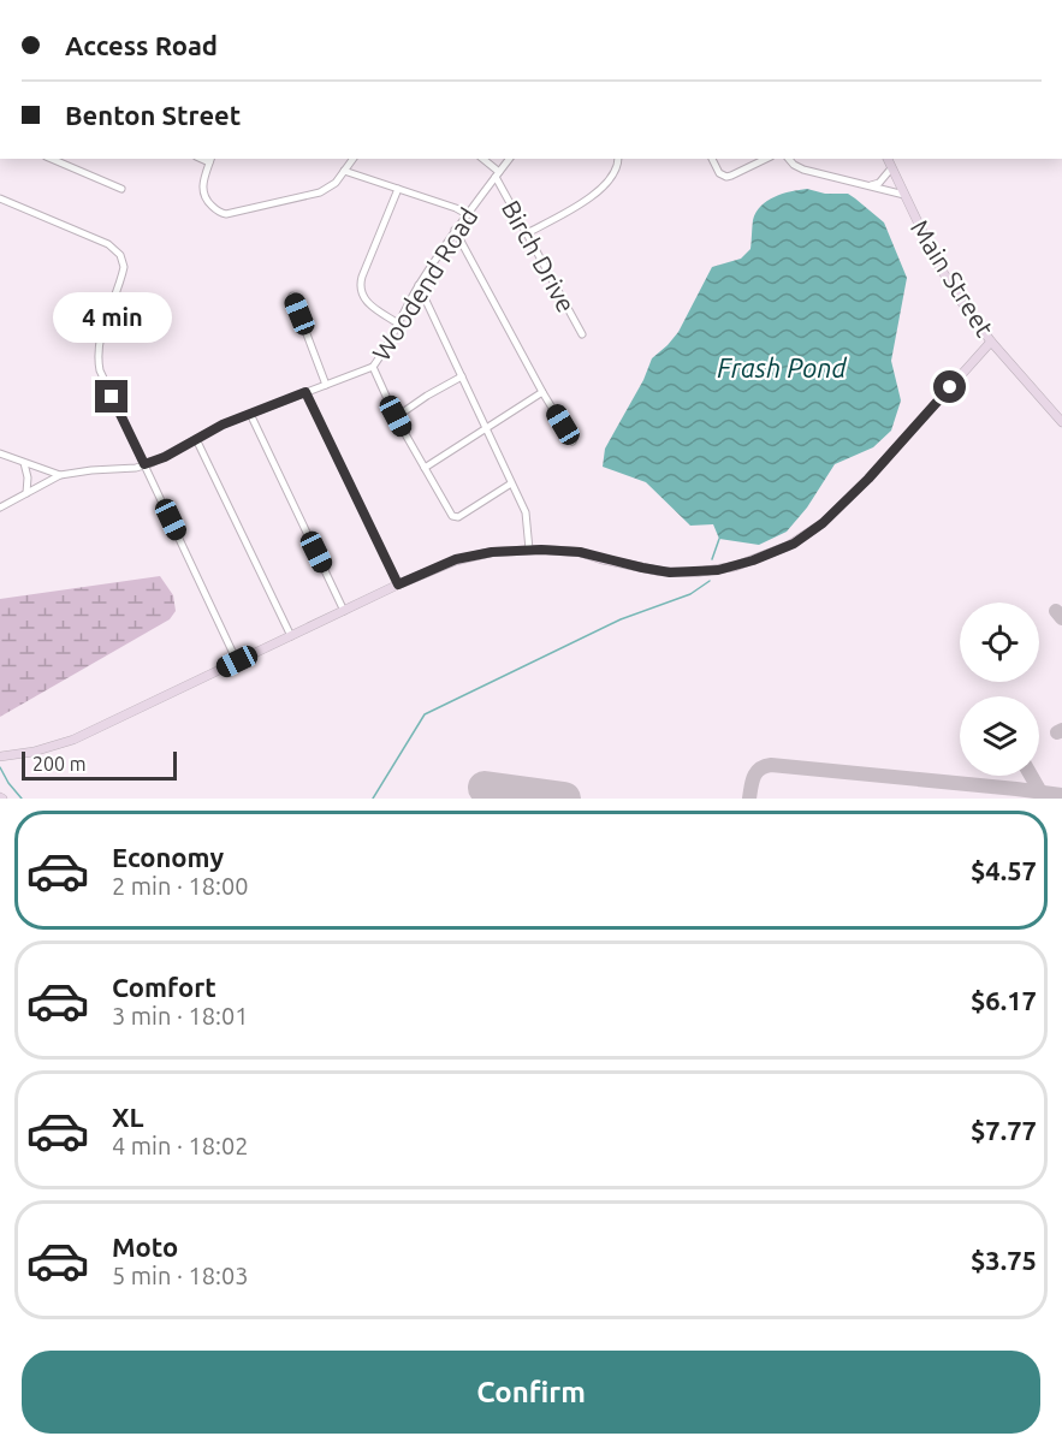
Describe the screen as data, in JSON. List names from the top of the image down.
{
  "streets": {
    "main road": ["Main Street"],
    "street": ["Birch Drive", "Woodend Road"]
  },
  "crossings": [
    ["Birch Drive", "Woodend Road"]
  ],
  "water": ["Frash Pond"],
  "scale_bar": "200 m",
  "page": {
    "banner": ["Access Road", "Benton Street"],
    "bubble": "4 min",
    "scale": "200 m",
    "list": [
      {
        "name": "Economy",
        "note": "2 min · 18:00",
        "value": "$4.57"
      },
      {
        "name": "Comfort",
        "note": "3 min · 18:01",
        "value": "$6.17"
      },
      {
        "name": "XL",
        "note": "4 min · 18:02",
        "value": "$7.77"
      },
      {
        "name": "Moto",
        "note": "5 min · 18:03",
        "value": "$3.75"
      }
    ],
    "buttons": "Confirm"
  }
}
